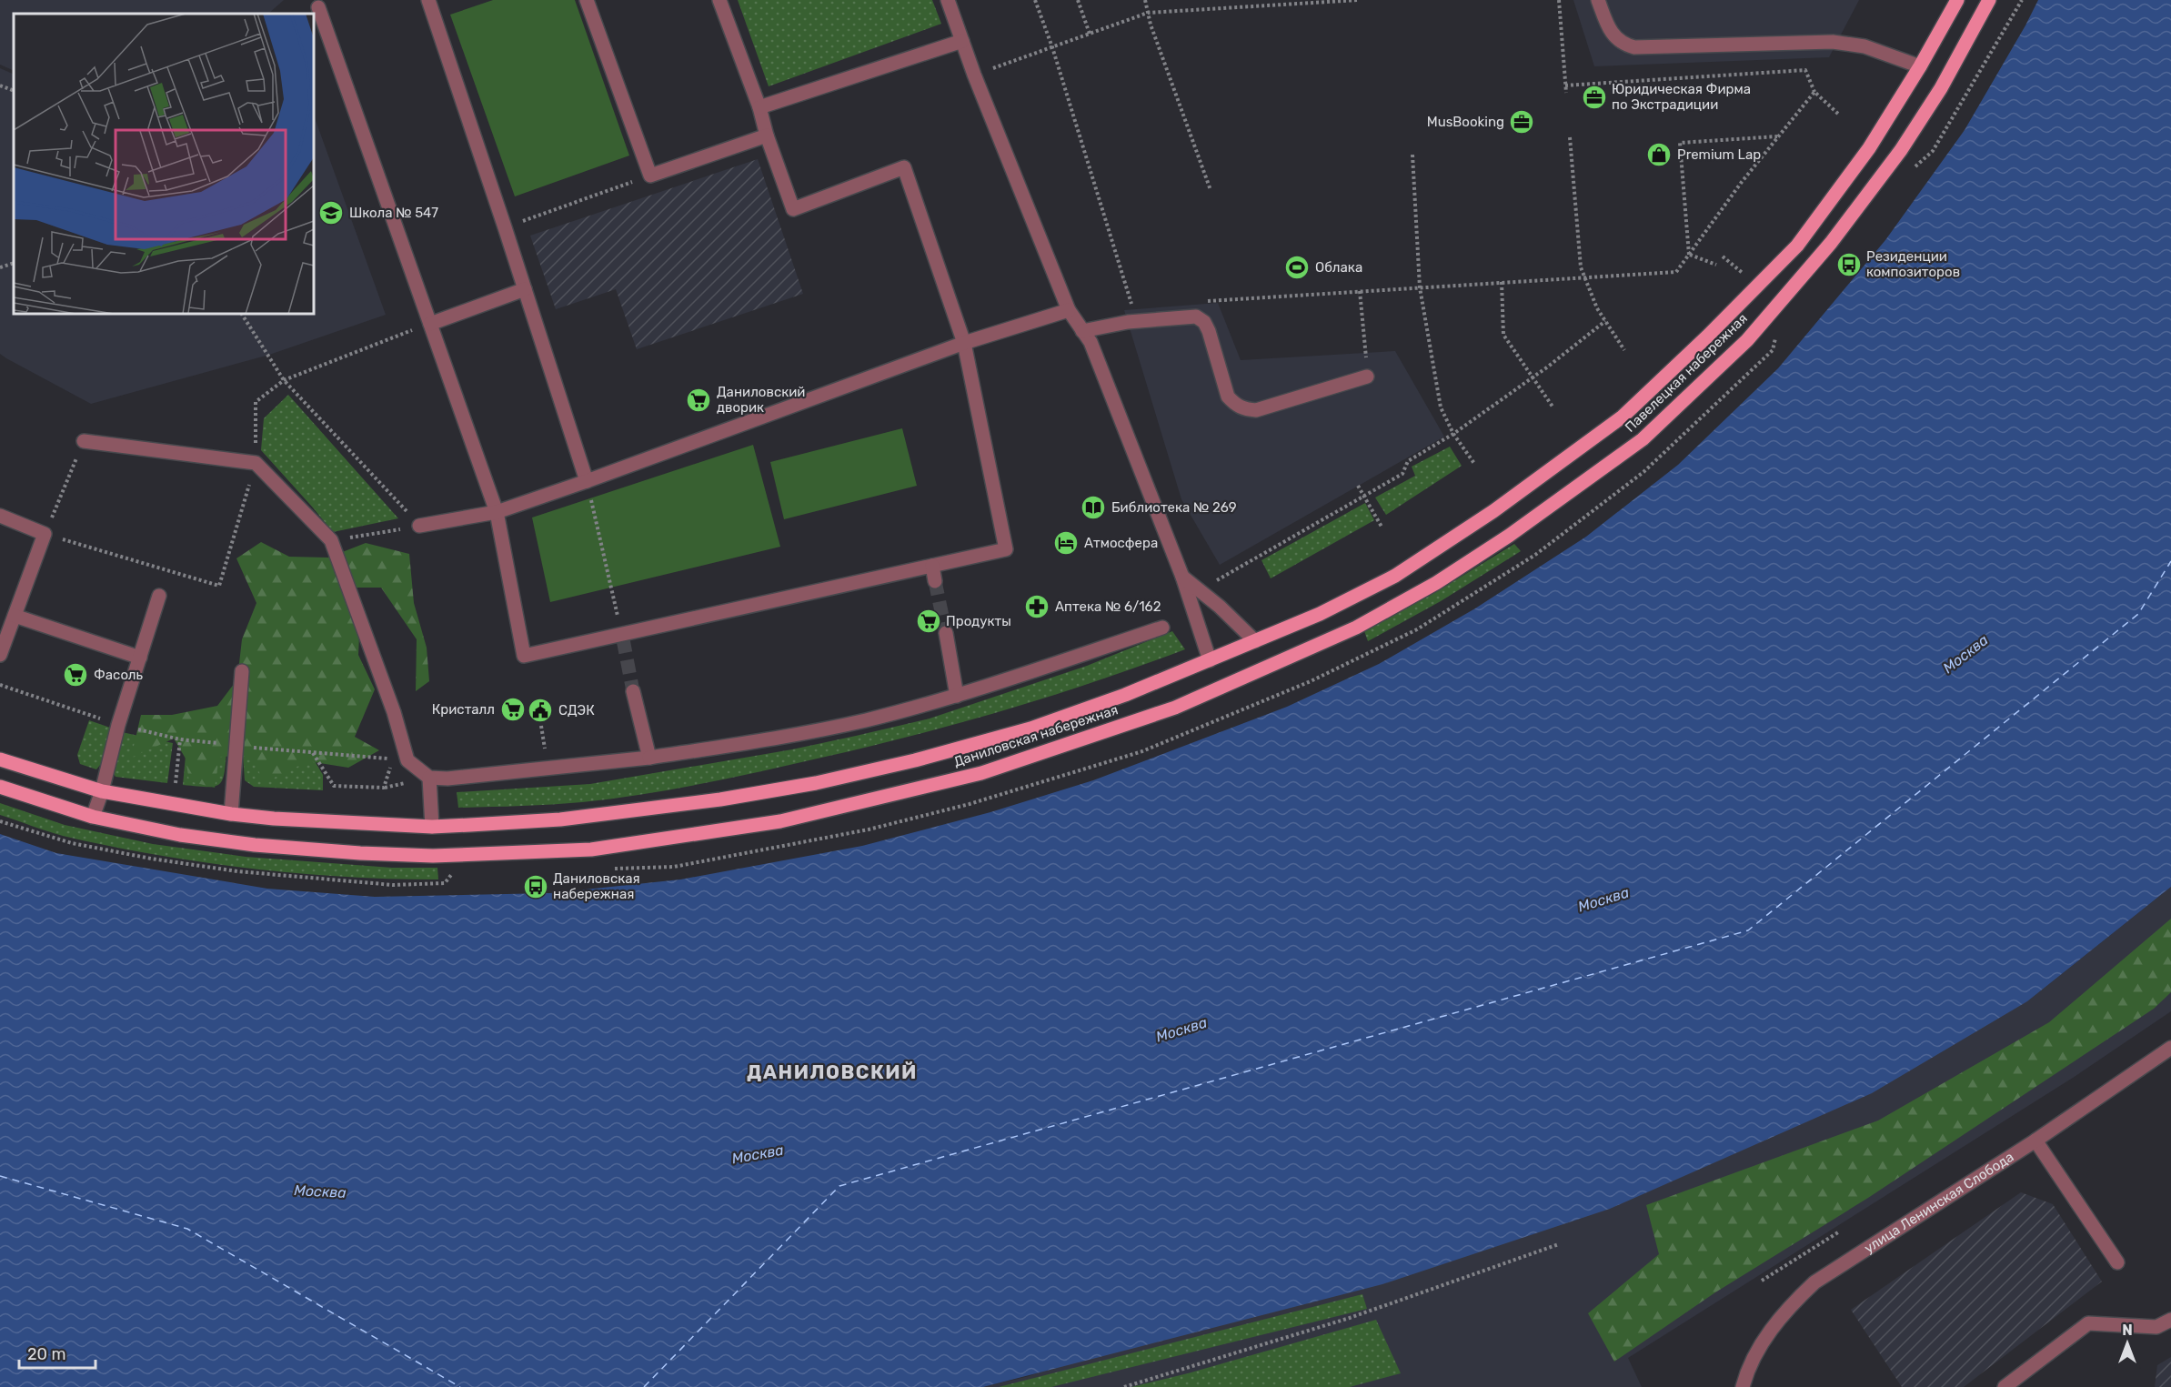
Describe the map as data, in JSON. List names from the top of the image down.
{
  "streets": {
    "main road": ["Павелецкая набережная", "Даниловская набережная"],
    "street": ["улица Ленинская Слобода"]
  },
  "crossings": [
    ["Павелецкая набережная", "Даниловская набережная"]
  ],
  "districts": ["ДАНИЛОВСКИЙ"],
  "water": ["Москва"],
  "places": {
    "office": ["Юридическая Фирма по Экстрадиции", "MusBooking"],
    "shop": ["Premium Lap"],
    "school or university": ["Школа № 547"],
    "bus stop": ["Резиденции композиторов", "Даниловская набережная"],
    "sports": ["Облака"],
    "supermarket": [
      "Даниловский дворик",
      "Продукты",
      "Фасоль",
      "Кристалл"
    ],
    "library": ["Библиотека № 269"],
    "hotel": ["Атмосфера"],
    "pharmacy": ["Аптека № 6/162"],
    "public building": ["СДЭК"]
  },
  "scale_bar": "20 m",
  "north": "top"
}
